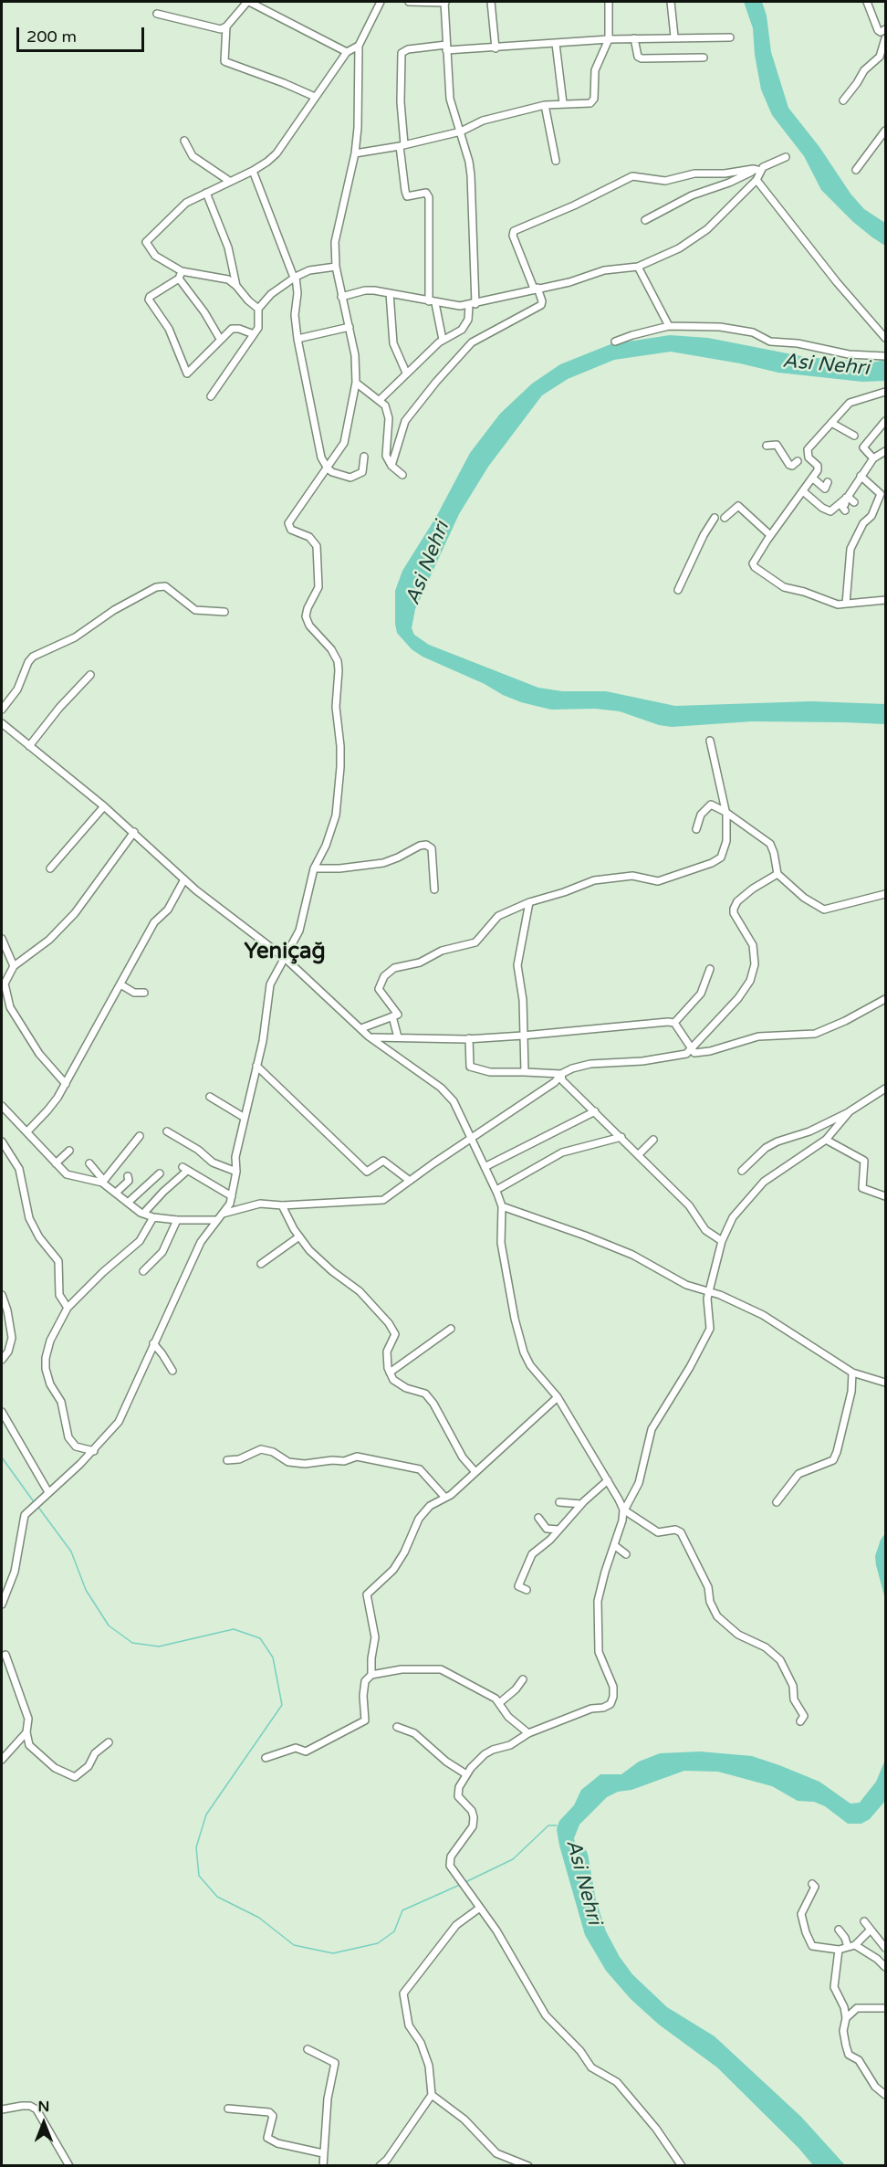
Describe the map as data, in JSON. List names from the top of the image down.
{
  "districts": ["Yeniçağ"],
  "water": ["Asi Nehri"],
  "scale_bar": "200 m",
  "north": "top"
}
